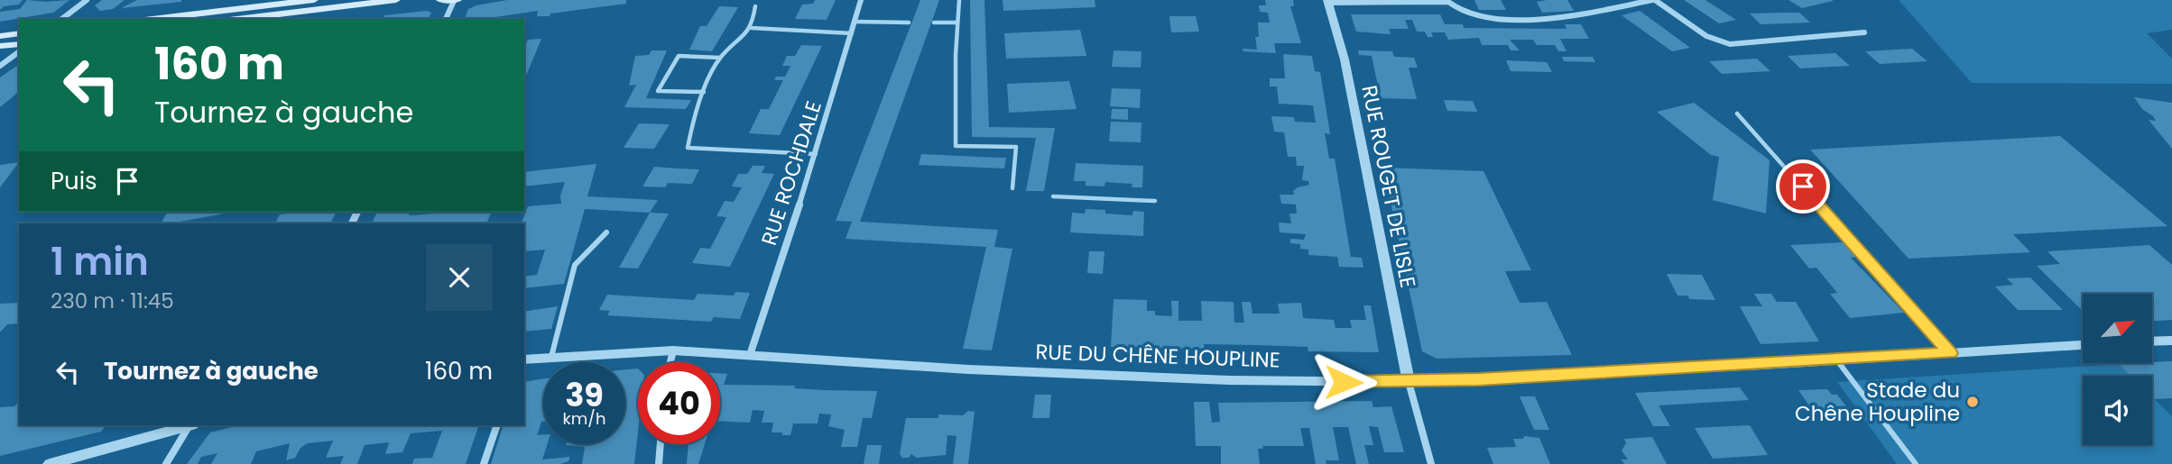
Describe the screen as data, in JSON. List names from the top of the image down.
{
  "streets": {
    "street": ["RUE ROCHDALE", "RUE ROUGET DE LISLE", "RUE DU CHÊNE HOUPLINE"]
  },
  "crossings": [
    ["RUE ROCHDALE", "RUE DU CHÊNE HOUPLINE"],
    ["RUE ROUGET DE LISLE", "RUE DU CHÊNE HOUPLINE"]
  ],
  "places": ["Stade du Chêne Houpline"],
  "north": "top right",
  "page": {
    "turn": ["160 m", "Tournez à gauche"],
    "then": "Puis",
    "heading": ["1 min", "230 m · 11:45"],
    "list": [
      {
        "name": "Tournez à gauche",
        "value": "160 m"
      }
    ],
    "speed": "39 km/h",
    "limit": "40"
  }
}
